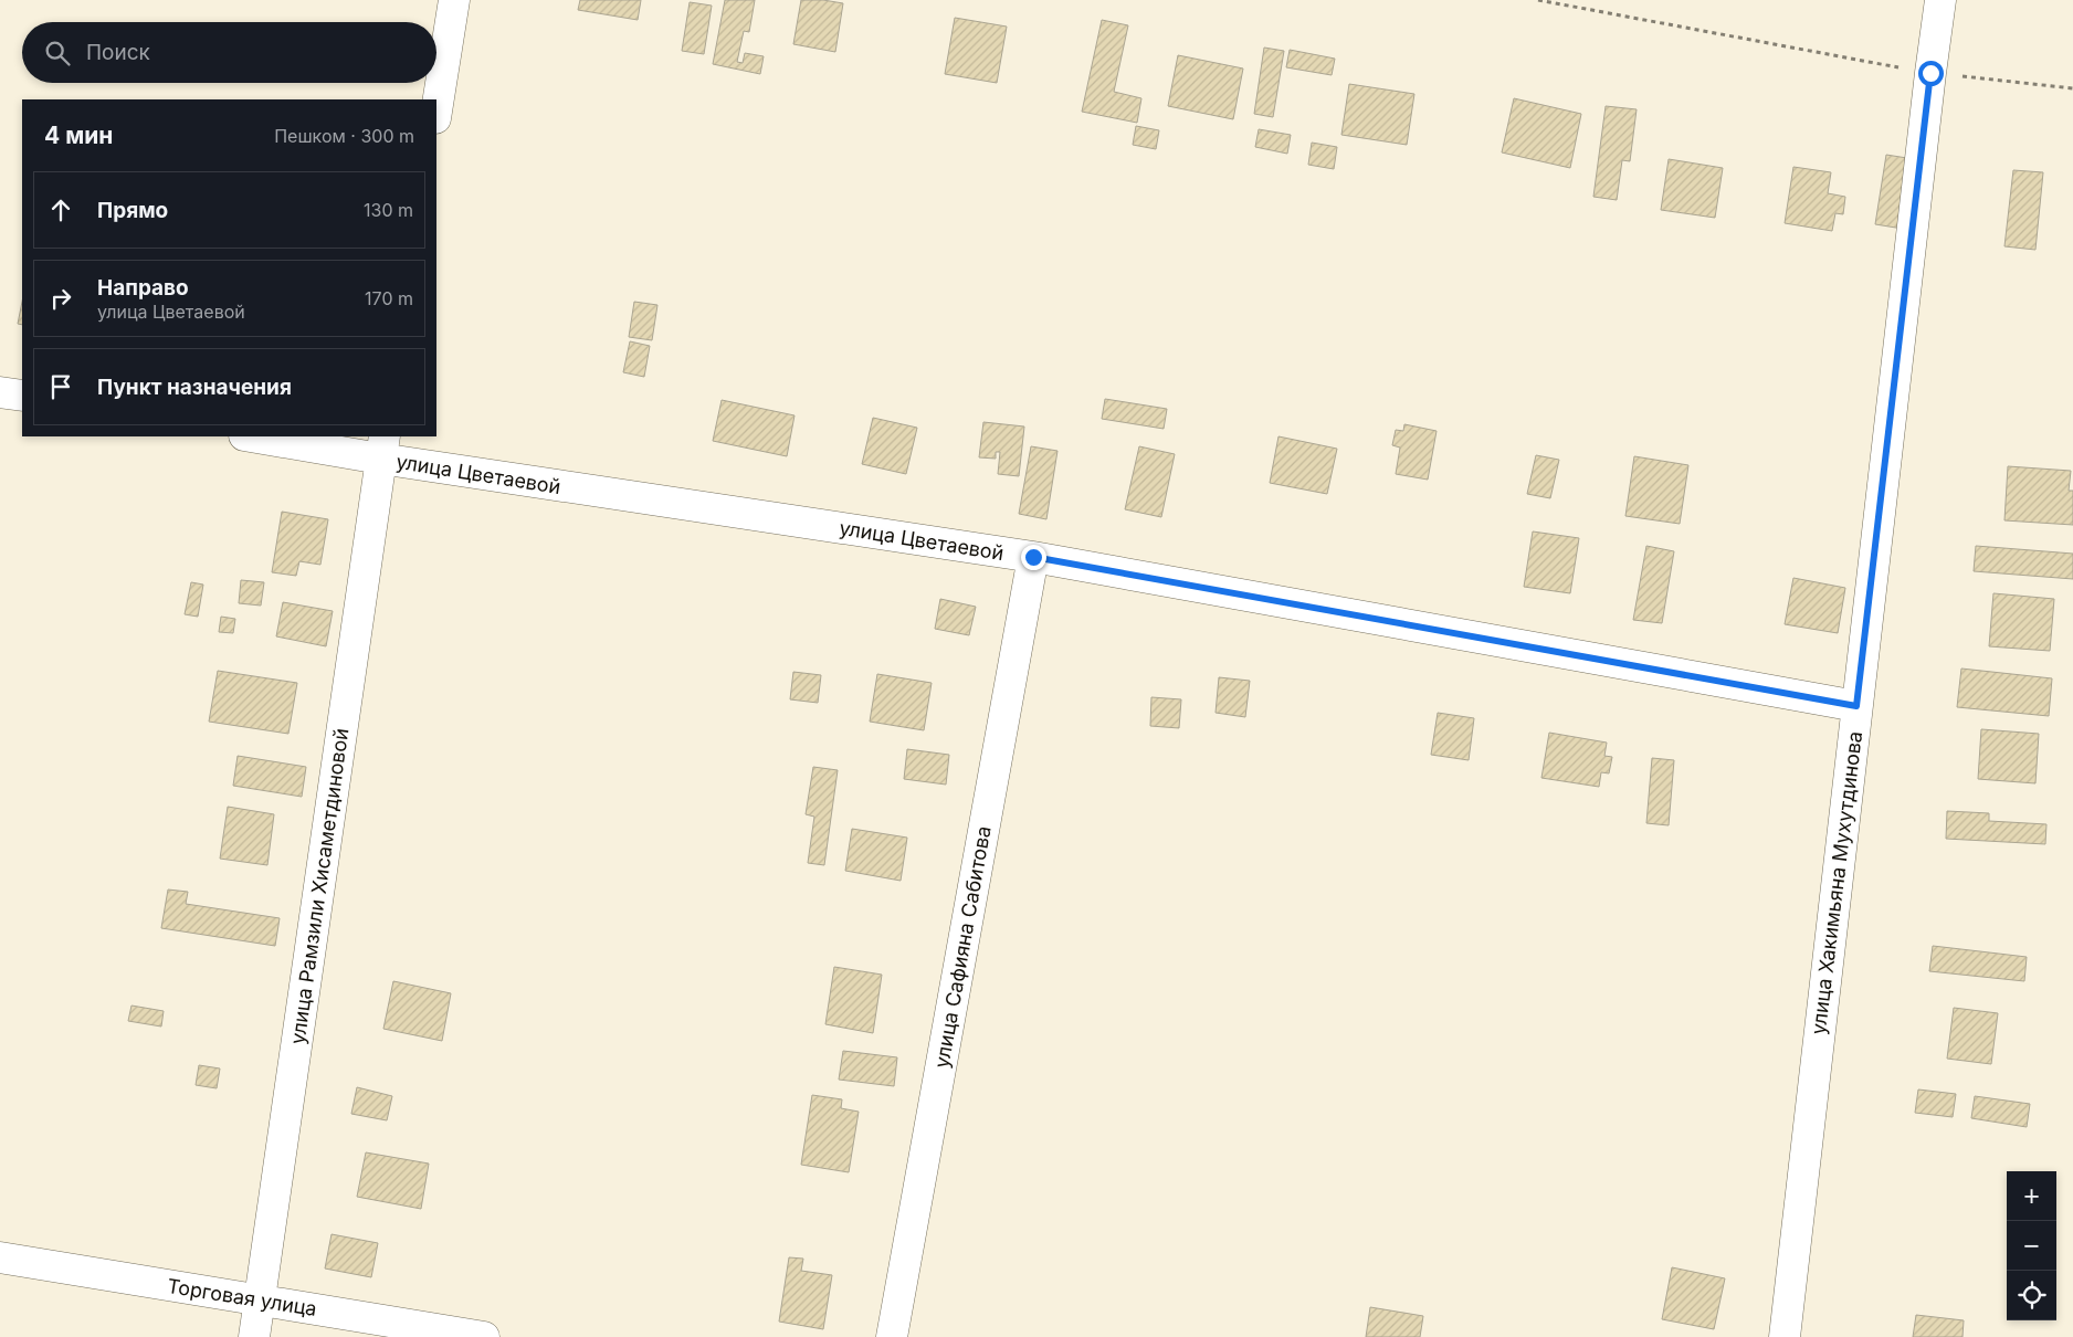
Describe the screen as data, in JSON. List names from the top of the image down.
{
  "streets": {
    "street": [
      "улица Цветаевой",
      "улица Хакимьяна Мухутдинова",
      "улица Рамзили Хисаметдиновой",
      "улица Сафияна Сабитова",
      "Торговая улица"
    ]
  },
  "crossings": [
    ["улица Цветаевой", "улица Хакимьяна Мухутдинова"],
    ["улица Цветаевой", "улица Рамзили Хисаметдиновой"],
    ["улица Цветаевой", "улица Сафияна Сабитова"],
    ["улица Рамзили Хисаметдиновой", "Торговая улица"]
  ],
  "page": {
    "search": "Поиск",
    "heading": ["4 мин", "Пешком · 300 m"],
    "list": [
      ["Прямо", "130 m"],
      ["Направо", "улица Цветаевой", "170 m"],
      "Пункт назначения"
    ],
    "map_buttons": ["+", "−"]
  }
}
